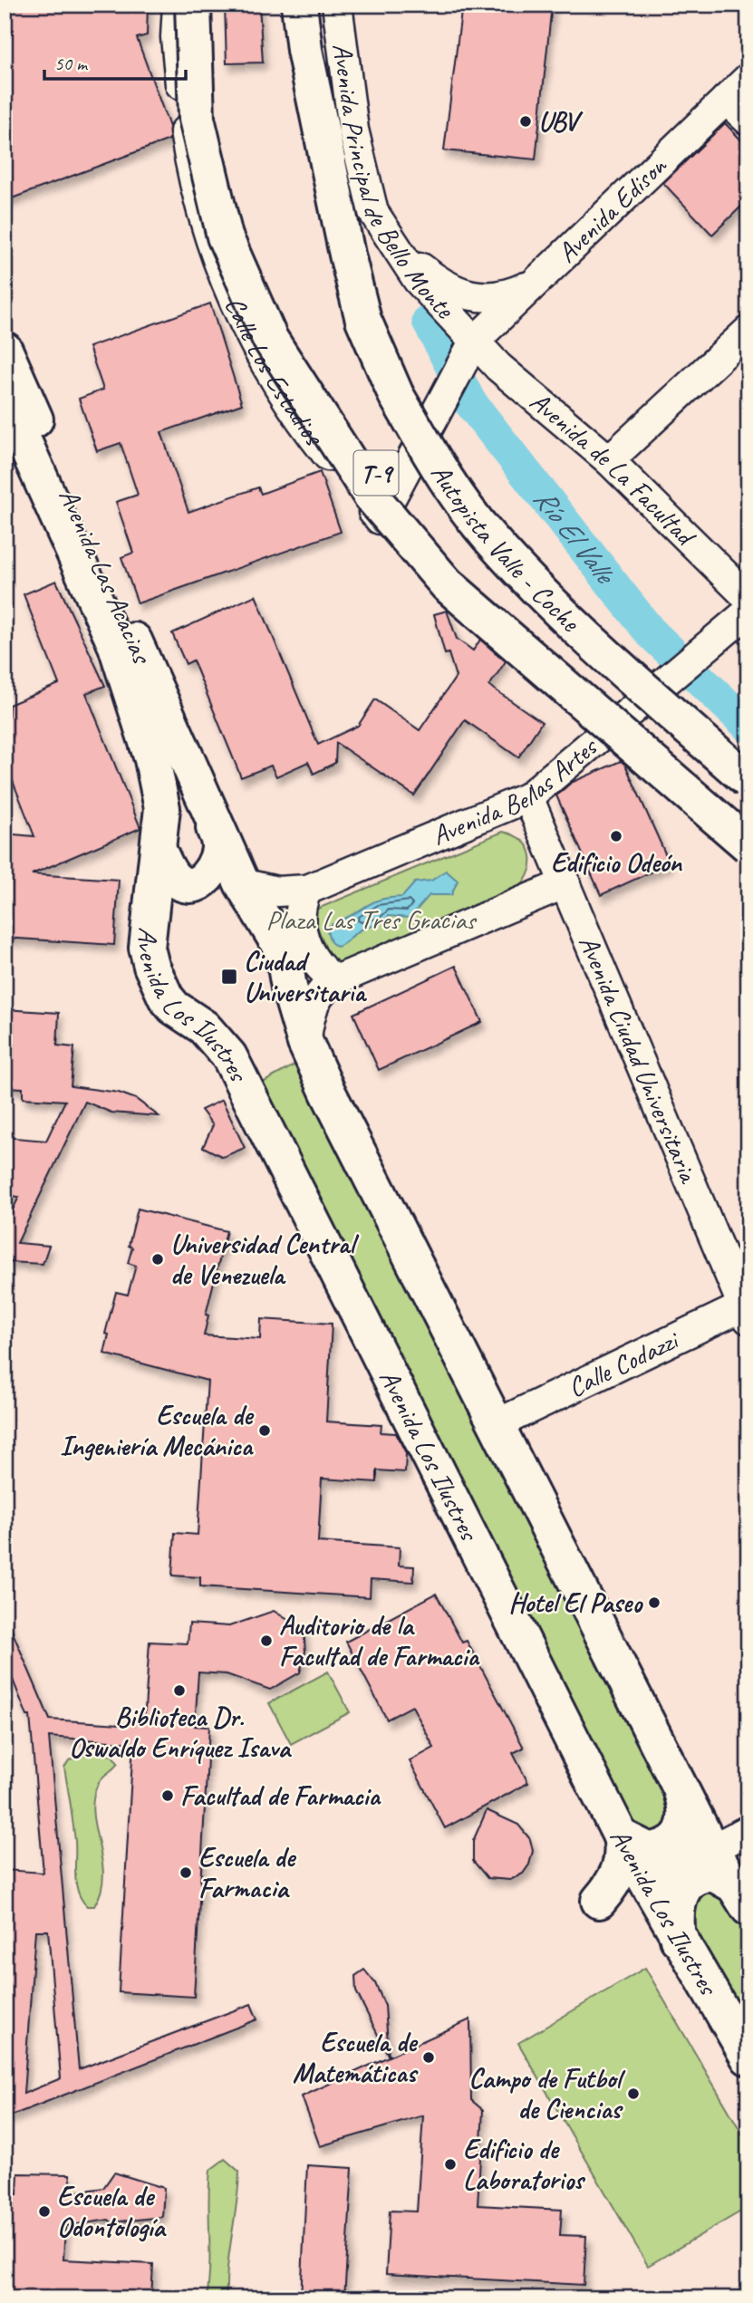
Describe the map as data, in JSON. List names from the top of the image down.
{
  "streets": {
    "main road": [
      "T-9",
      "Autopista Valle - Coche",
      "Avenida Las Acacias",
      "Avenida Los Ilustres"
    ],
    "street": [
      "Avenida Principal de Bello Monte",
      "Avenida Edison",
      "Calle Los Estadios",
      "Avenida de La Facultad",
      "Avenida Bellas Artes",
      "Avenida Ciudad Universitaria",
      "Calle Codazzi"
    ]
  },
  "crossings": [
    ["Avenida Principal de Bello Monte", "Avenida Edison"],
    ["Avenida Principal de Bello Monte", "Calle Los Estadios"],
    ["Avenida Principal de Bello Monte", "Avenida de La Facultad"],
    ["Avenida Edison", "Calle Los Estadios"],
    ["Avenida Edison", "Avenida de La Facultad"],
    ["Calle Los Estadios", "Avenida de La Facultad"],
    ["Avenida Las Acacias", "Avenida Los Ilustres"],
    ["Avenida Bellas Artes", "Avenida Ciudad Universitaria"],
    ["Avenida Ciudad Universitaria", "Calle Codazzi"]
  ],
  "water": ["Río El Valle"],
  "parks": ["Plaza Las Tres Gracias"],
  "places": {
    "other": [
      "UBV",
      "Edificio Odeón",
      "Universidad Central de Venezuela",
      "Escuela de Ingeniería Mecánica",
      "Hotel El Paseo",
      "Auditorio de la Facultad de Farmacia",
      "Biblioteca Dr. Oswaldo Enríquez Isava",
      "Facultad de Farmacia",
      "Escuela de Farmacia",
      "Escuela de Matemáticas",
      "Campo de Futbol de Ciencias",
      "Edificio de Laboratorios",
      "Escuela de Odontología"
    ],
    "transit": ["Ciudad Universitaria"]
  },
  "scale_bar": "50 m"
}
